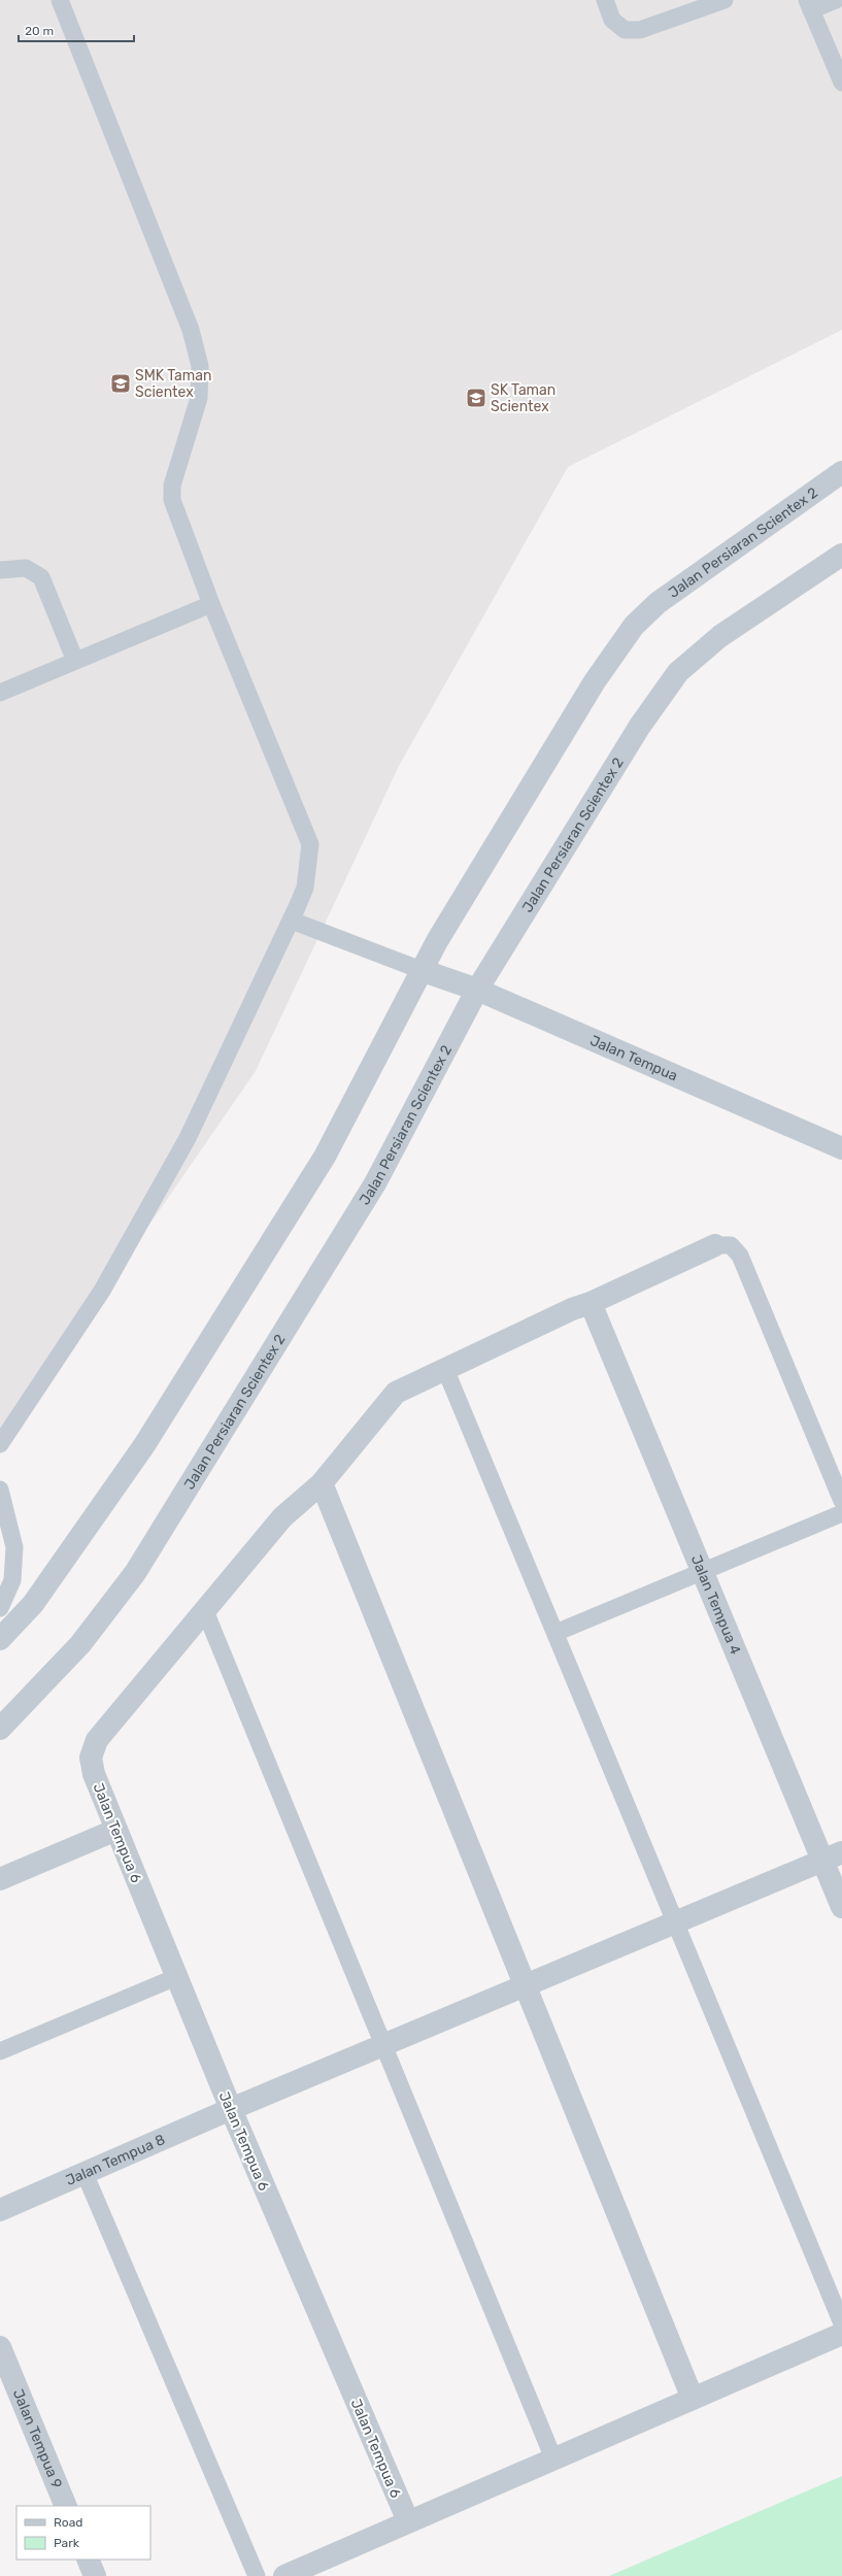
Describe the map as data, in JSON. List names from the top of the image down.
{
  "streets": {
    "street": [
      "Jalan Persiaran Scientex 2",
      "Jalan Tempua",
      "Jalan Tempua 4",
      "Jalan Tempua 6",
      "Jalan Tempua 8",
      "Jalan Tempua 9"
    ]
  },
  "crossings": [
    ["Jalan Persiaran Scientex 2", "Jalan Tempua"],
    ["Jalan Tempua 4", "Jalan Tempua 8"],
    ["Jalan Tempua 6", "Jalan Tempua 8"]
  ],
  "places": {
    "school or university": ["SMK Taman Scientex", "SK Taman Scientex"]
  },
  "legend": ["Road", "Park"],
  "scale_bar": "20 m"
}
